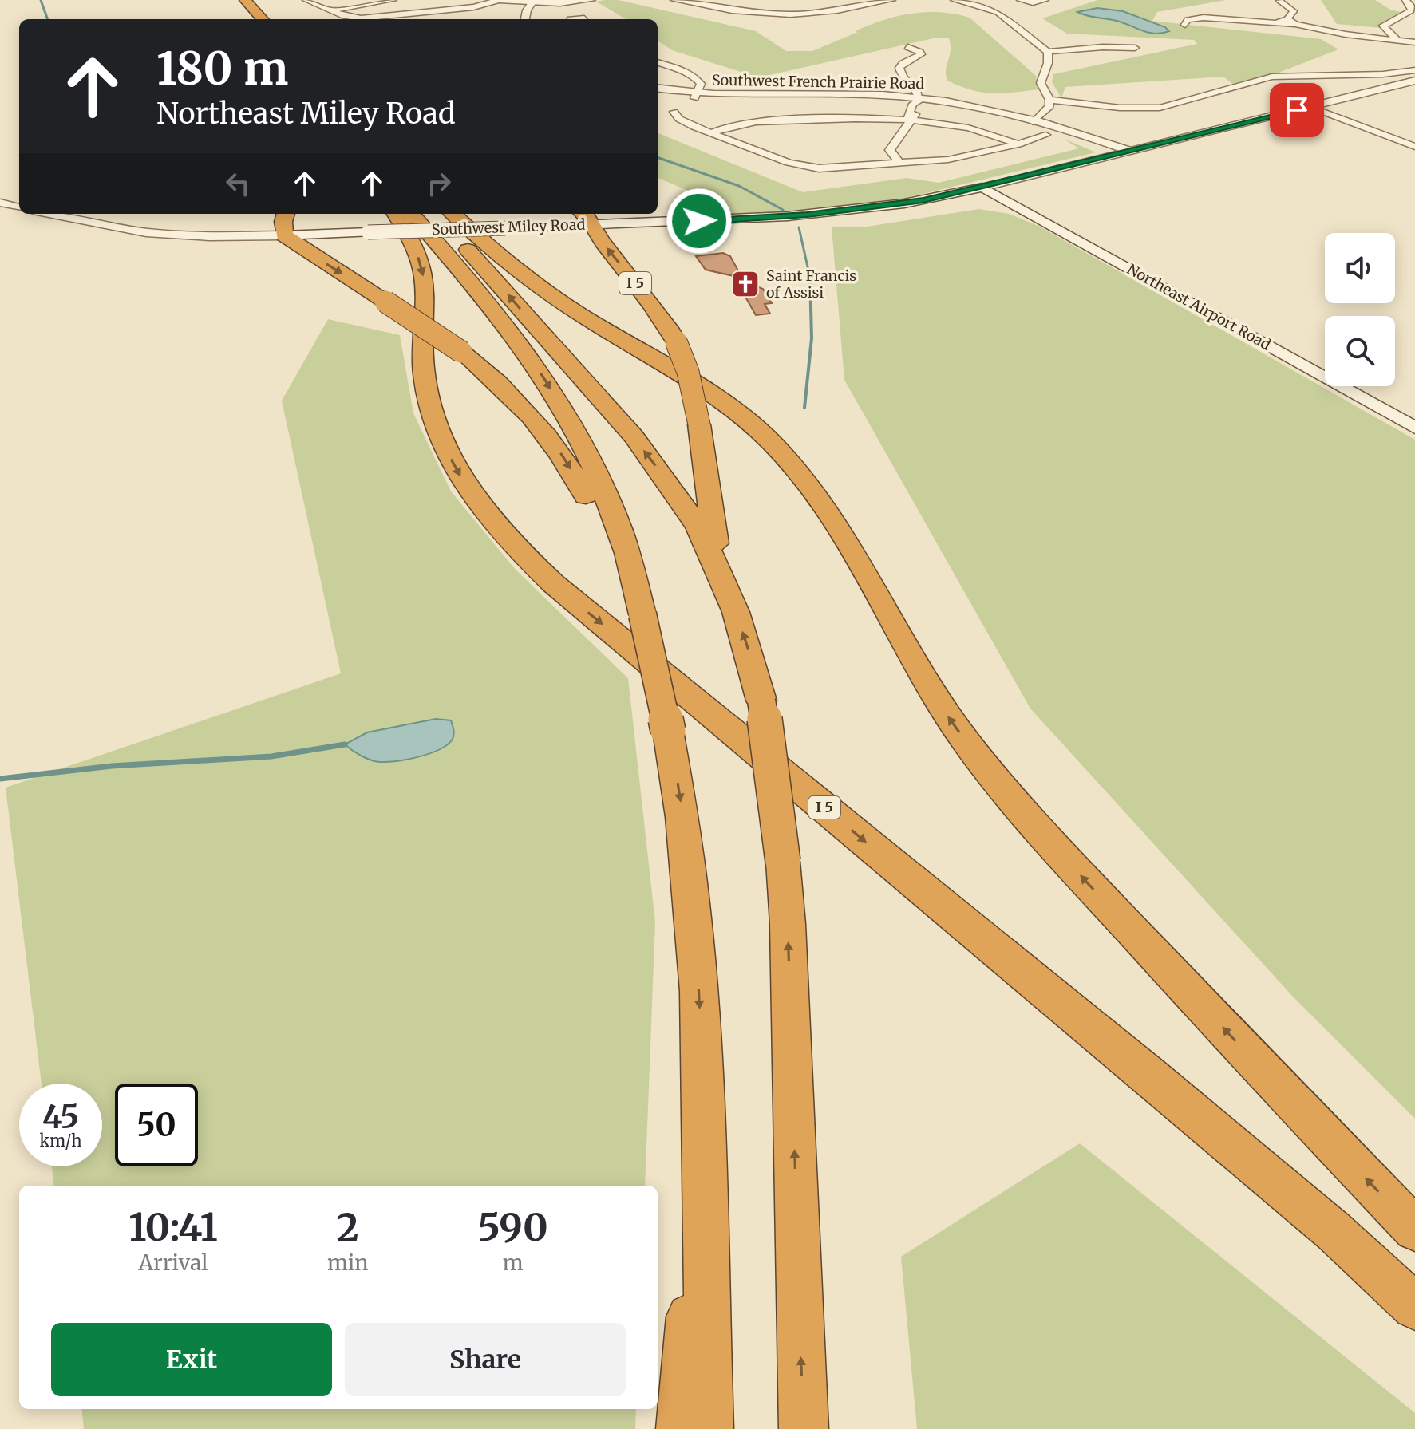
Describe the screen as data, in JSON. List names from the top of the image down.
{
  "streets": {
    "highway": ["I 5"],
    "main road": ["Southwest Miley Road", "Northeast Airport Road"],
    "street": ["Southwest French Prairie Road"]
  },
  "crossings": [
    ["Southwest Miley Road", "I 5"]
  ],
  "places": {
    "church": ["Saint Francis of Assisi"]
  },
  "page": {
    "turn": ["180 m", "Northeast Miley Road"],
    "speed": "45 km/h",
    "limit": "50",
    "eta": [
      "10:41",
      "Arrival",
      "2",
      "min",
      "590",
      "m"
    ],
    "buttons": ["Exit", "Share"]
  }
}
